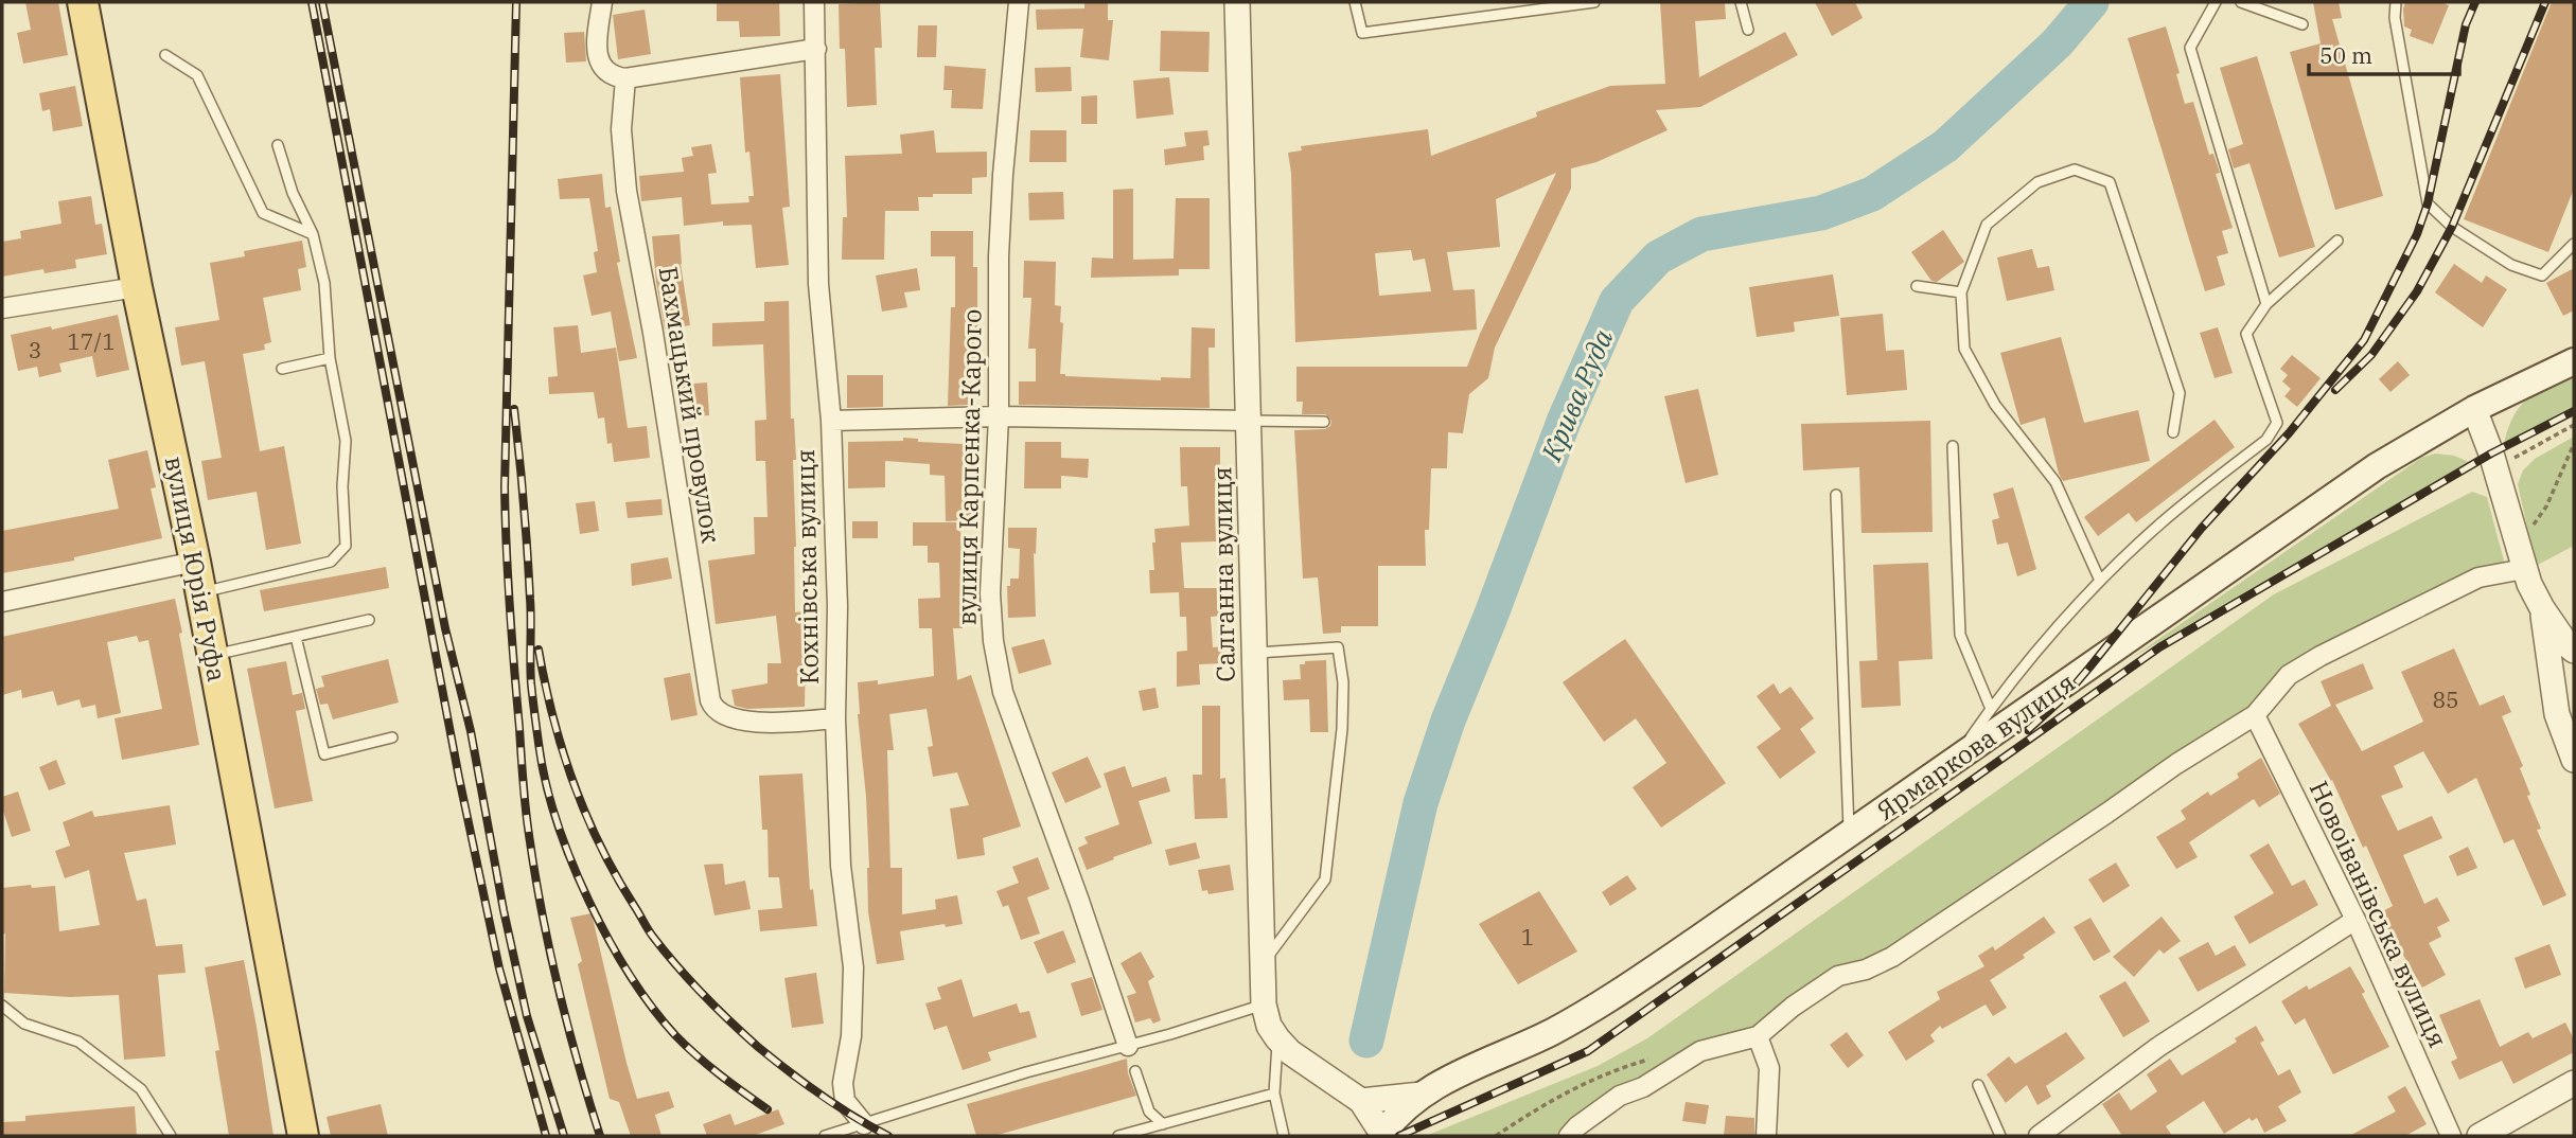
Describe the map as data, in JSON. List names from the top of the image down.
{
  "streets": {
    "main road": ["вулиця Юрія Руфа", "Ярмаркова вулиця"],
    "street": [
      "Бахмацький провулок",
      "вулиця Карпенка-Карого",
      "Кохнівська вулиця",
      "Салганна вулиця",
      "Новоіванівська вулиця"
    ]
  },
  "crossings": [
    ["Бахмацький провулок", "Кохнівська вулиця"],
    ["Салганна вулиця", "Ярмаркова вулиця"]
  ],
  "water": ["Крива Руда"],
  "house_numbers": [
    "17/1",
    "3",
    "85",
    "1"
  ],
  "scale_bar": "50 m"
}
